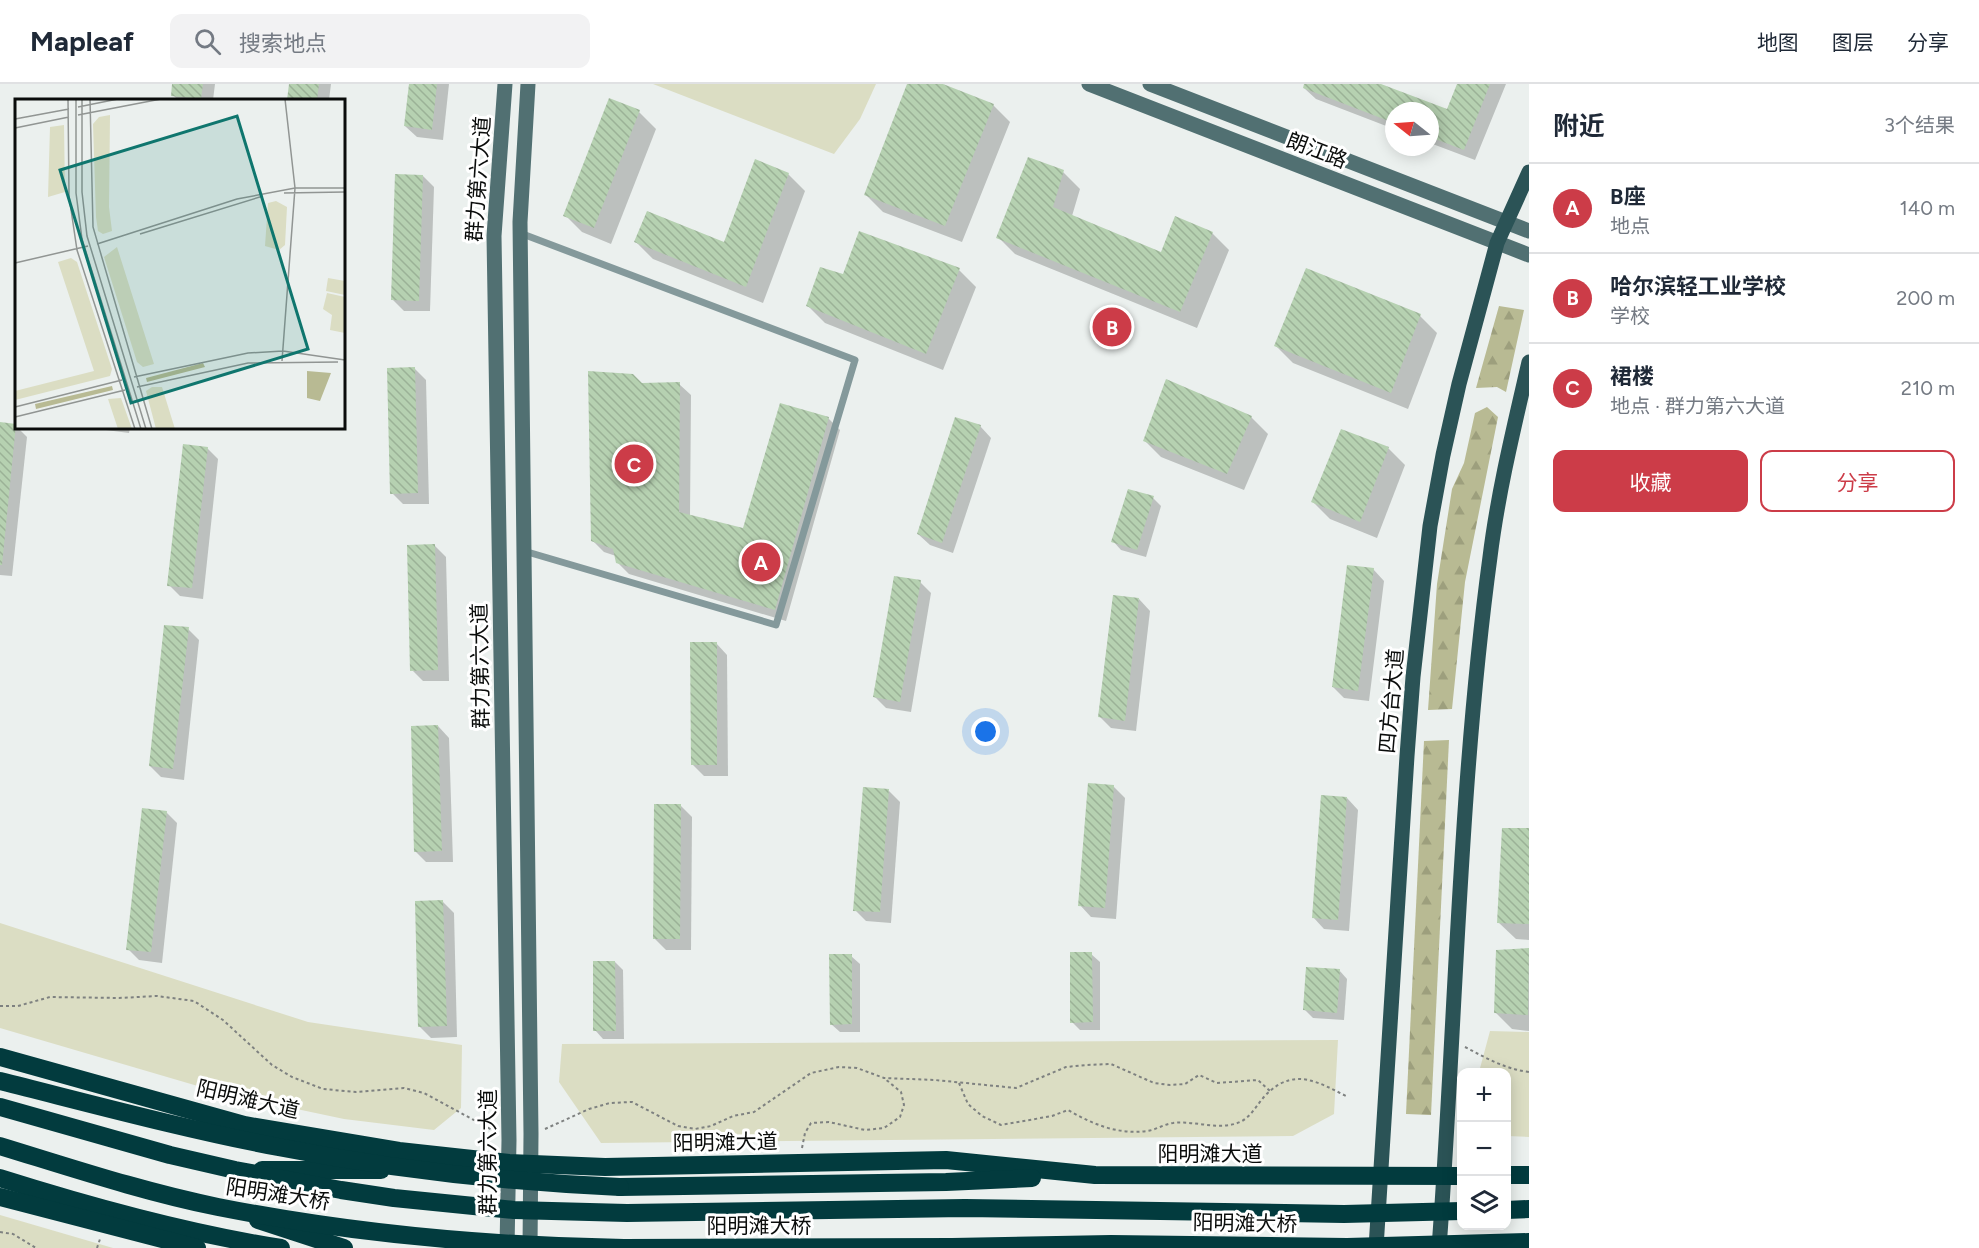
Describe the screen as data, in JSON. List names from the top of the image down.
{
  "streets": {
    "highway": ["阳明滩大道", "阳明滩大桥"],
    "main road": ["朗江路", "群力第六大道", "四方台大道"]
  },
  "crossings": [
    ["朗江路", "四方台大道"],
    ["群力第六大道", "阳明滩大道"],
    ["四方台大道", "阳明滩大道"]
  ],
  "north": "left",
  "page": {
    "header": "Mapleaf",
    "search": "搜索地点",
    "nav": ["地图", "图层", "分享"],
    "heading": ["附近", "3个结果"],
    "list": [
      {
        "mark": "A",
        "name": "B座",
        "note": "地点",
        "value": "140 m"
      },
      {
        "mark": "B",
        "name": "哈尔滨轻工业学校",
        "note": "学校",
        "value": "200 m"
      },
      {
        "mark": "C",
        "name": "裙楼",
        "note": "地点 · 群力第六大道",
        "value": "210 m"
      }
    ],
    "pins": ["B", "C", "A"],
    "buttons": ["收藏", "分享"],
    "map_buttons": ["+", "−"]
  }
}
